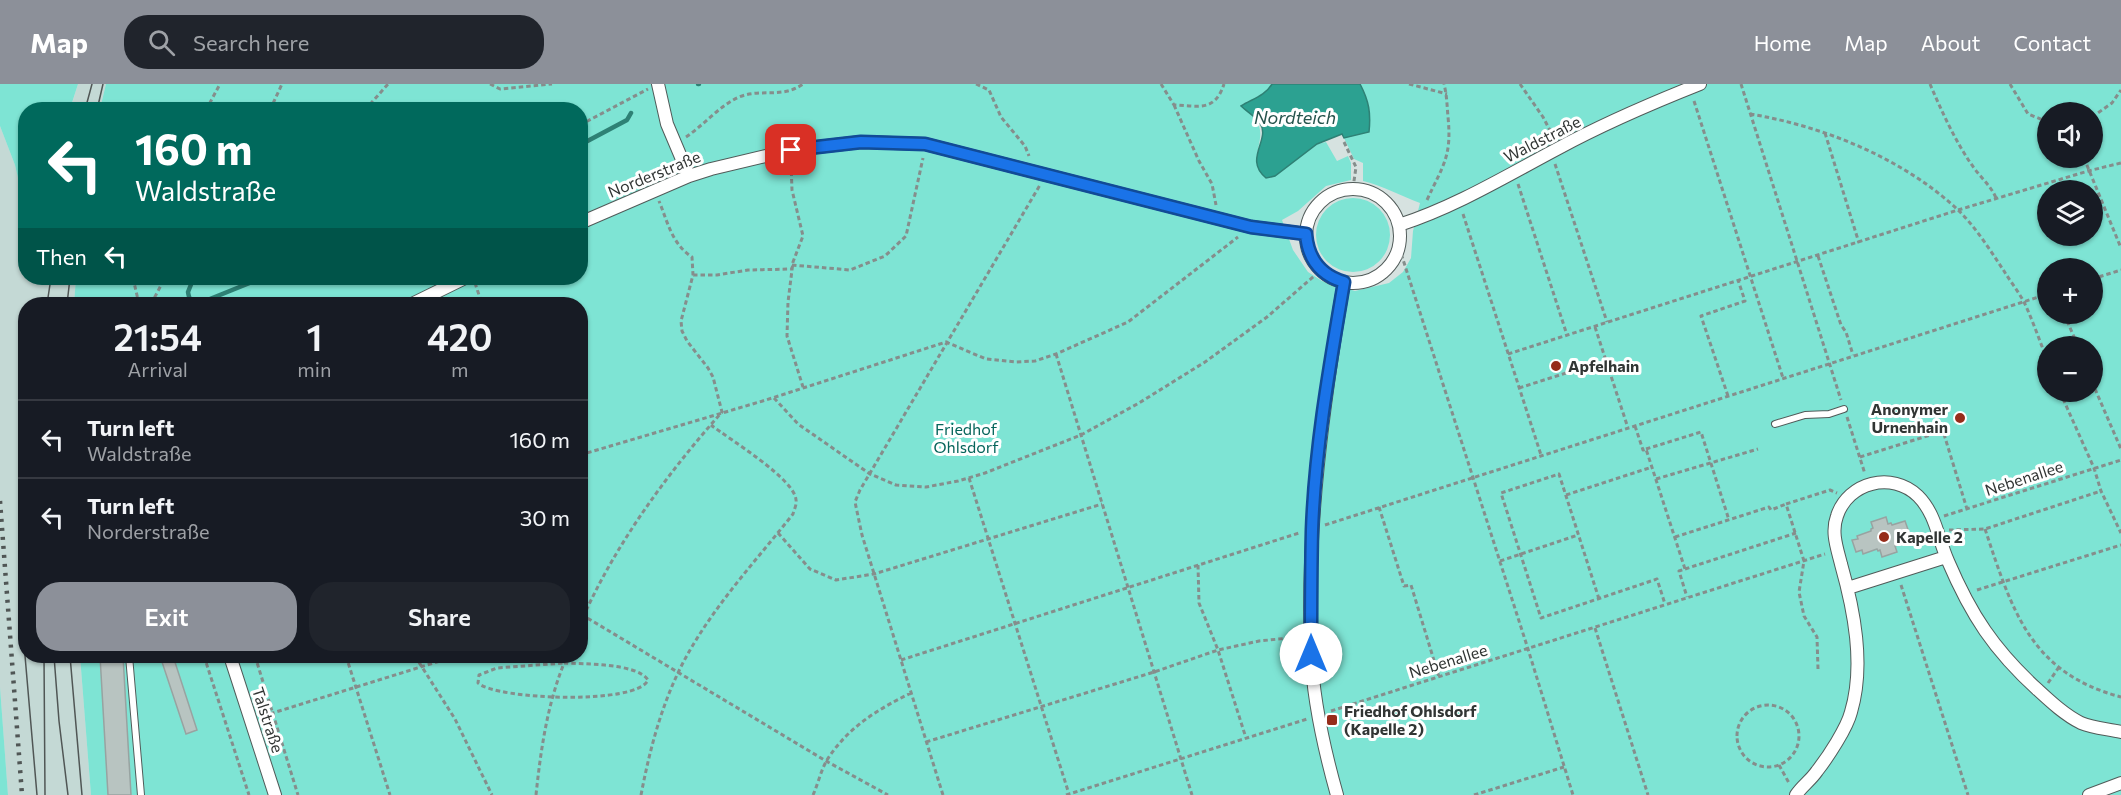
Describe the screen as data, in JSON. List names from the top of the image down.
{
  "streets": {
    "street": ["Waldstraße", "Norderstraße", "Talstraße"],
    "path": ["Nebenallee"]
  },
  "crossings": [
    ["Waldstraße", "Norderstraße"]
  ],
  "water": ["Nordteich"],
  "parks": ["Friedhof Ohlsdorf"],
  "places": {
    "other": ["Apfelhain", "Anonymer Urnenhain", "Kapelle 2"],
    "transit": ["Friedhof Ohlsdorf (Kapelle 2)"]
  },
  "page": {
    "header": "Map",
    "search": "Search here",
    "nav": [
      "Home",
      "Map",
      "About",
      "Contact"
    ],
    "map_buttons": ["+", "−"],
    "turn": ["160 m", "Waldstraße"],
    "then": "Then",
    "eta": [
      "21:54",
      "Arrival",
      "1",
      "min",
      "420",
      "m"
    ],
    "list": [
      {
        "name": "Turn left",
        "note": "Waldstraße",
        "value": "160 m"
      },
      {
        "name": "Turn left",
        "note": "Norderstraße",
        "value": "30 m"
      }
    ],
    "buttons": ["Exit", "Share"]
  }
}
